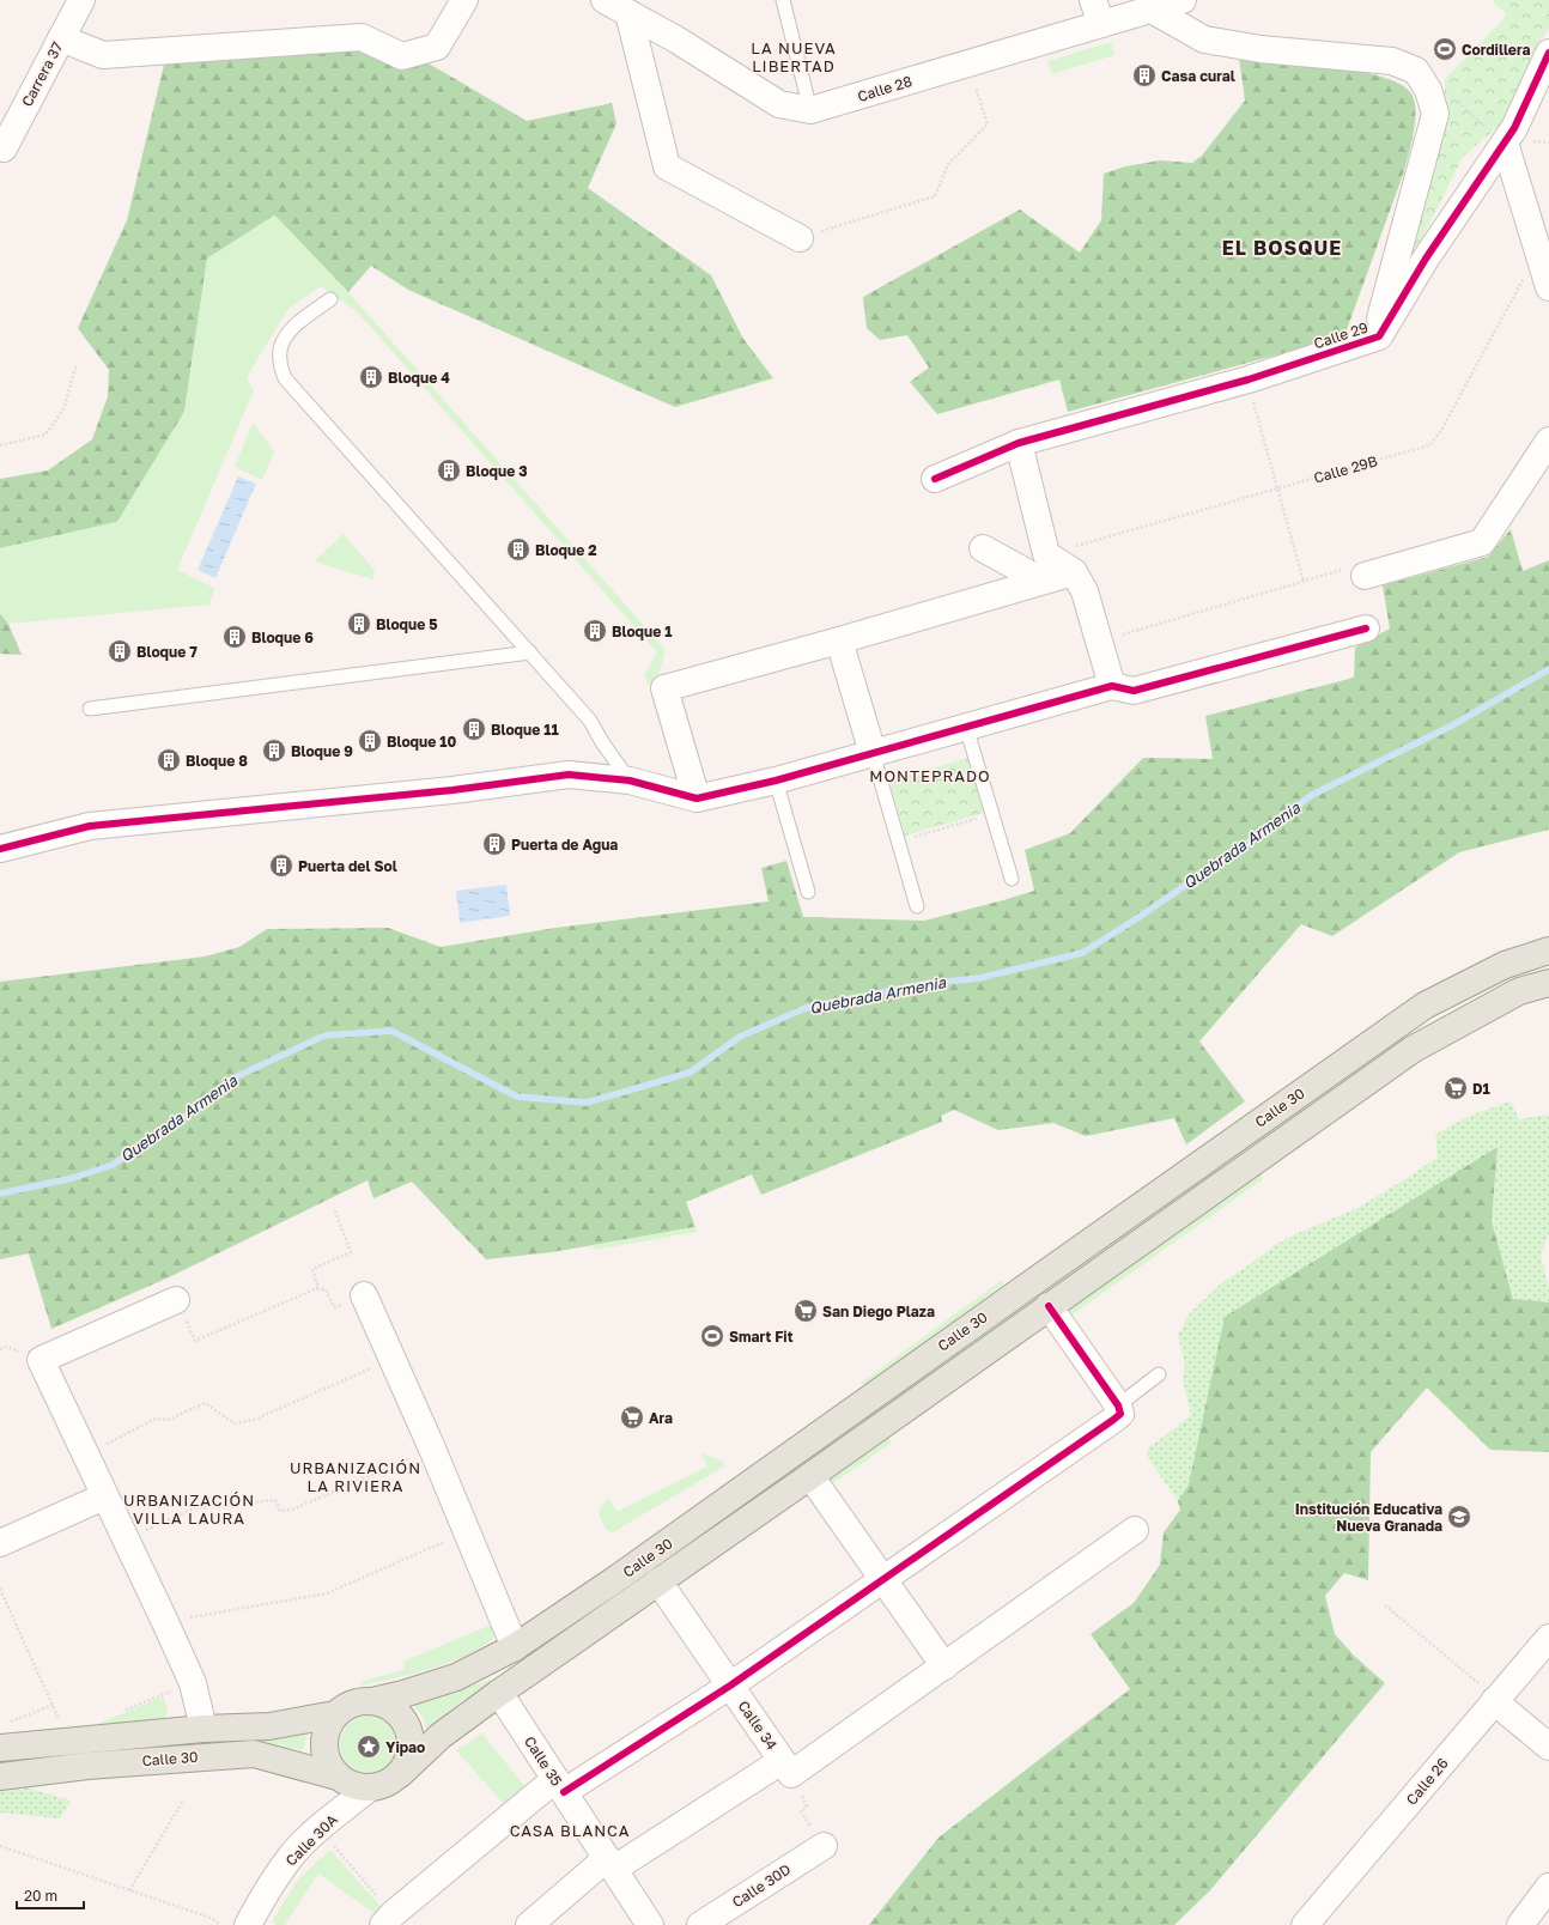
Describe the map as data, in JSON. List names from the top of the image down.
{
  "streets": {
    "main road": ["Calle 30"],
    "street": [
      "Carrera 37",
      "Calle 28",
      "Calle 29",
      "Calle 34",
      "Calle 35",
      "Calle 26",
      "Calle 30A",
      "Calle 30D"
    ],
    "path": ["Calle 29B"]
  },
  "crossings": [
    ["Calle 30", "Calle 34"],
    ["Calle 30", "Calle 35"],
    ["Calle 30", "Calle 30A"]
  ],
  "districts": [
    "LA NUEVA LIBERTAD",
    "EL BOSQUE",
    "MONTEPRADO",
    "URBANIZACIÓN LA RIVIERA",
    "URBANIZACIÓN VILLA LAURA",
    "CASA BLANCA"
  ],
  "water": ["Quebrada Armenia"],
  "places": {
    "sports": ["Cordillera", "Smart Fit"],
    "building": [
      "Casa cural",
      "Bloque 4",
      "Bloque 3",
      "Bloque 2",
      "Bloque 5",
      "Bloque 1",
      "Bloque 6",
      "Bloque 7",
      "Bloque 11",
      "Bloque 10",
      "Bloque 9",
      "Bloque 8",
      "Puerta de Agua",
      "Puerta del Sol"
    ],
    "supermarket": ["D1", "San Diego Plaza", "Ara"],
    "school or university": ["Institución Educativa Nueva Granada"],
    "place": ["Yipao"]
  },
  "scale_bar": "20 m"
}
